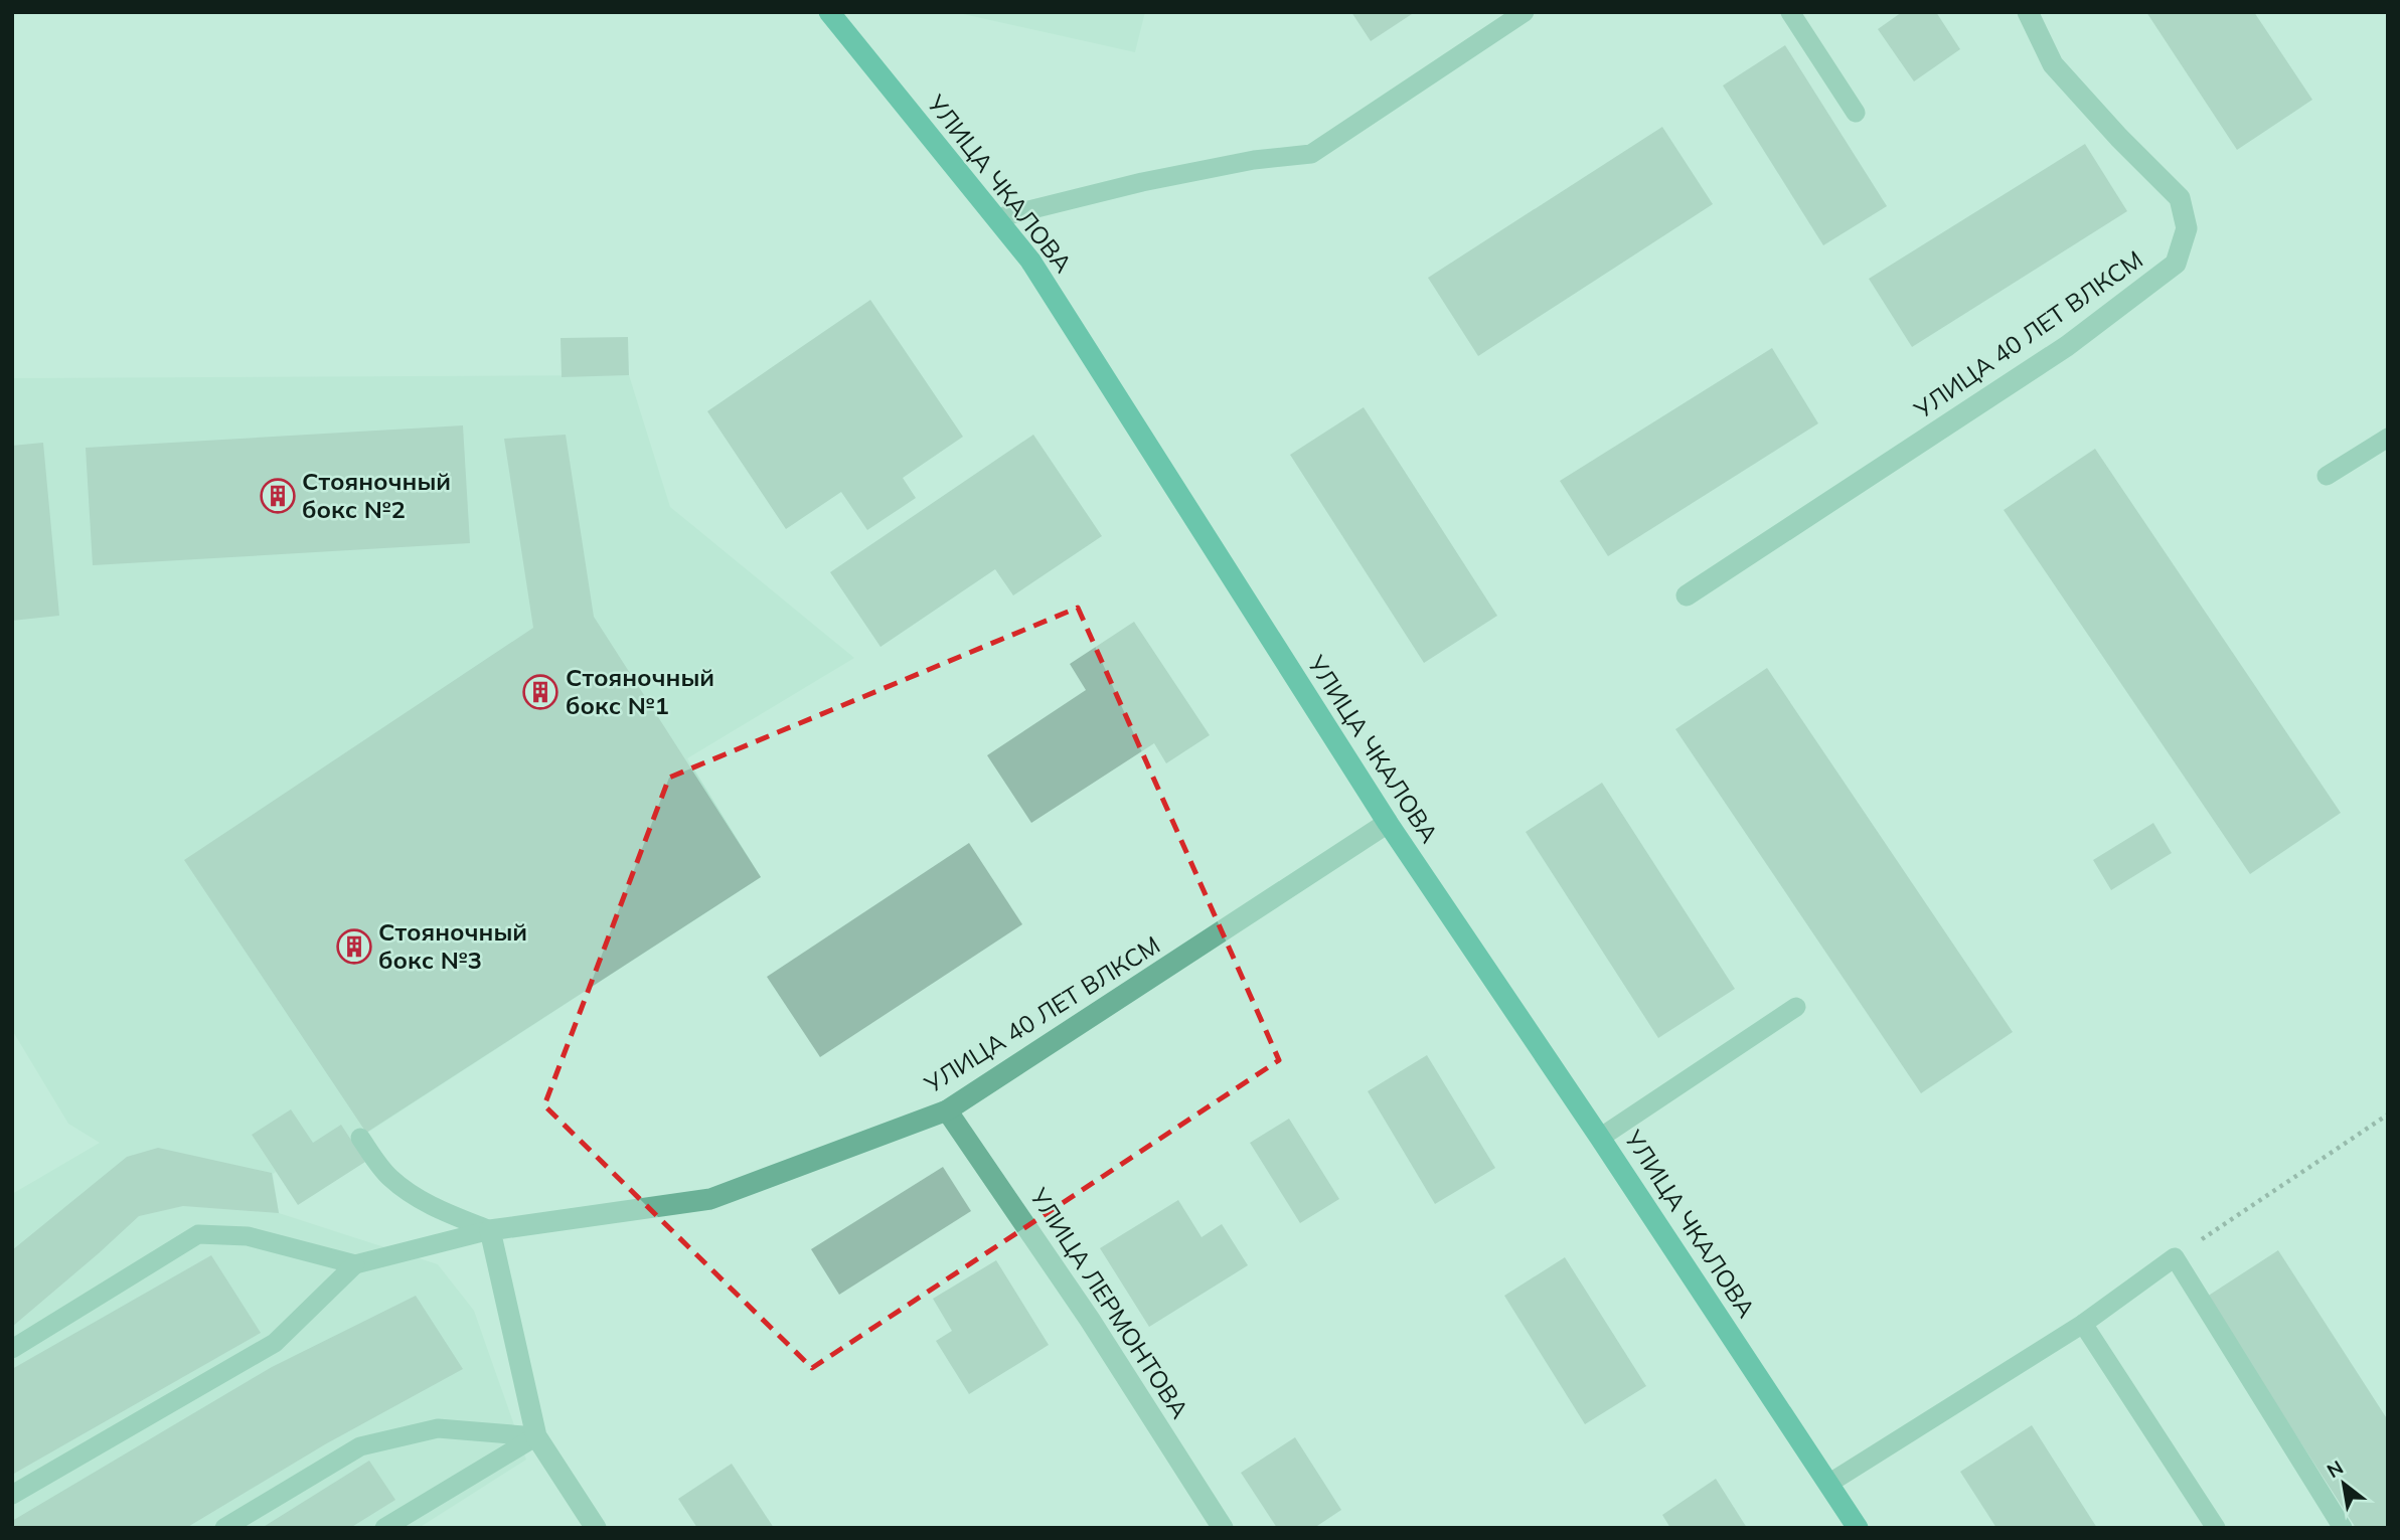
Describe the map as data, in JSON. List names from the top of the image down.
{
  "streets": {
    "street": ["УЛИЦА ЧКАЛОВА", "УЛИЦА 40 ЛЕТ ВЛКСМ", "УЛИЦА ЛЕРМОНТОВА"]
  },
  "crossings": [
    ["УЛИЦА ЧКАЛОВА", "УЛИЦА 40 ЛЕТ ВЛКСМ"],
    ["УЛИЦА 40 ЛЕТ ВЛКСМ", "УЛИЦА ЛЕРМОНТОВА"]
  ],
  "places": {
    "building": ["Стояночный бокс №2", "Стояночный бокс №1", "Стояночный бокс №3"]
  },
  "north": "top left"
}
